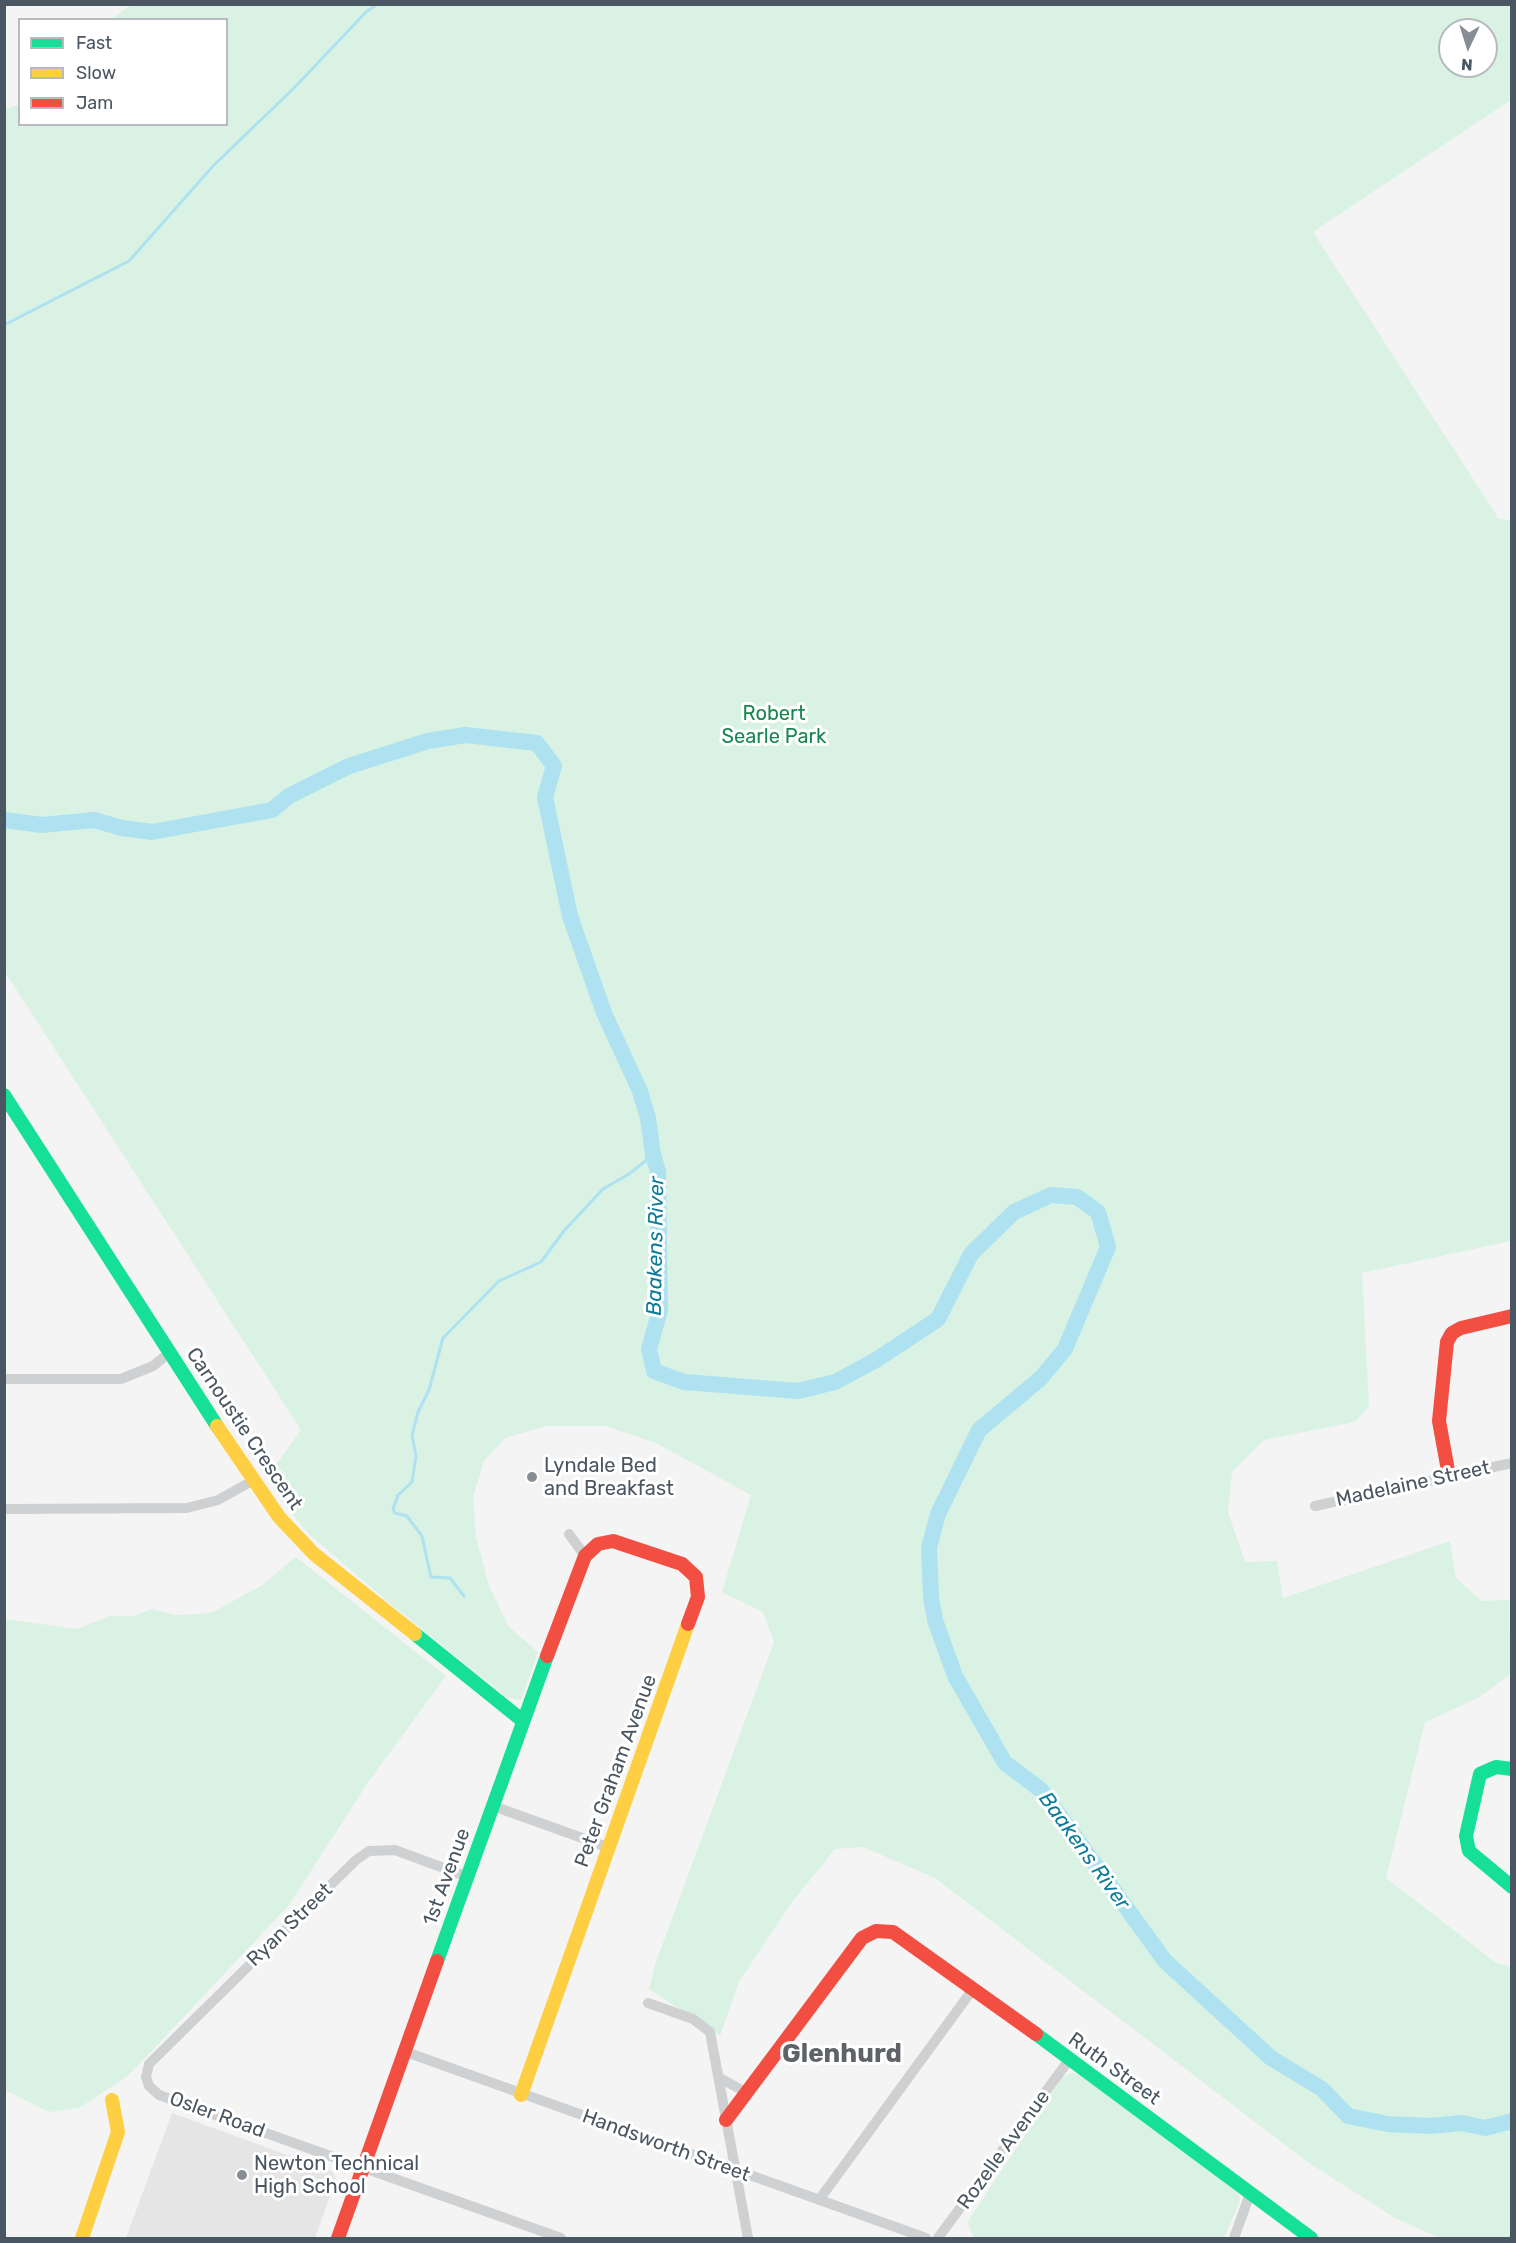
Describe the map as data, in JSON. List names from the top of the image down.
{
  "streets": {
    "street": [
      "Carnoustie Crescent",
      "Madelaine Street",
      "Peter Graham Avenue",
      "1st Avenue",
      "Ryan Street",
      "Ruth Street",
      "Osler Road",
      "Handsworth Street",
      "Rozelle Avenue"
    ]
  },
  "crossings": [
    ["Carnoustie Crescent", "1st Avenue"],
    ["Peter Graham Avenue", "1st Avenue"],
    ["Peter Graham Avenue", "Handsworth Street"],
    ["1st Avenue", "Ryan Street"],
    ["1st Avenue", "Osler Road"],
    ["1st Avenue", "Handsworth Street"],
    ["Ryan Street", "Osler Road"],
    ["Ruth Street", "Rozelle Avenue"]
  ],
  "districts": ["Glenhurd"],
  "water": ["Baakens River"],
  "parks": ["Robert Searle Park"],
  "places": ["Lyndale Bed and Breakfast", "Newton Technical High School"],
  "legend": ["Fast", "Slow", "Jam"],
  "north": "bottom"
}
